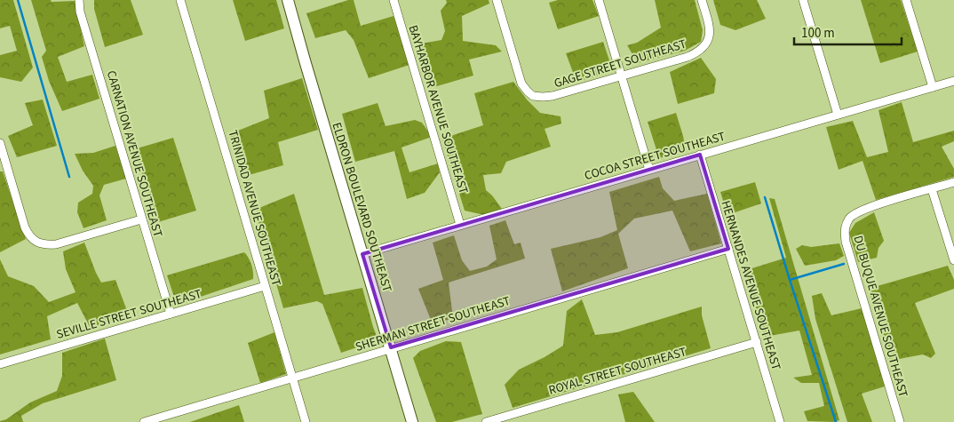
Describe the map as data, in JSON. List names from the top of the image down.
{
  "streets": {
    "street": [
      "GAGE STREET SOUTHEAST",
      "BAYHARBOR AVENUE SOUTHEAST",
      "CARNATION AVENUE SOUTHEAST",
      "COCOA STREET SOUTHEAST",
      "ELDRON BOULEVARD SOUTHEAST",
      "TRINIDAD AVENUE SOUTHEAST",
      "HERNANDES AVENUE SOUTHEAST",
      "SEVILLE STREET SOUTHEAST",
      "DU BUQUE AVENUE SOUTHEAST",
      "SHERMAN STREET SOUTHEAST",
      "ROYAL STREET SOUTHEAST"
    ]
  },
  "crossings": [
    ["BAYHARBOR AVENUE SOUTHEAST", "COCOA STREET SOUTHEAST"],
    ["CARNATION AVENUE SOUTHEAST", "SEVILLE STREET SOUTHEAST"],
    ["COCOA STREET SOUTHEAST", "ELDRON BOULEVARD SOUTHEAST"],
    ["COCOA STREET SOUTHEAST", "HERNANDES AVENUE SOUTHEAST"],
    ["ELDRON BOULEVARD SOUTHEAST", "SHERMAN STREET SOUTHEAST"],
    ["TRINIDAD AVENUE SOUTHEAST", "SEVILLE STREET SOUTHEAST"],
    ["TRINIDAD AVENUE SOUTHEAST", "SHERMAN STREET SOUTHEAST"],
    ["HERNANDES AVENUE SOUTHEAST", "SHERMAN STREET SOUTHEAST"],
    ["HERNANDES AVENUE SOUTHEAST", "ROYAL STREET SOUTHEAST"]
  ],
  "scale_bar": "100 m"
}
